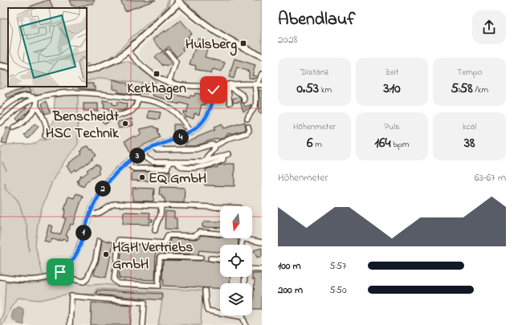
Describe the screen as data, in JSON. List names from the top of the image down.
{
  "places": {
    "transit": ["Hulsberg", "Kerkhagen"],
    "other": ["Benscheidt HSC Technik", "EQ GmbH", "HGH Vertriebs GmbH"]
  },
  "north": "bottom",
  "page": {
    "heading": ["Abendlauf", "20:28"],
    "stats": [
      ["Distanz", "0.53 km"],
      ["Zeit", "3:10"],
      ["Tempo", "5:58 /km"],
      ["Höhenmeter", "6 m"],
      ["Puls", "164 bpm"],
      ["kcal", "38"]
    ],
    "pins": [
      "4",
      "3",
      "2",
      "1"
    ],
    "chart": ["Höhenmeter", "63–67 m"],
    "list": [
      {
        "name": "100 m",
        "note": "5:57"
      },
      {
        "name": "200 m",
        "note": "5:50"
      }
    ]
  }
}
